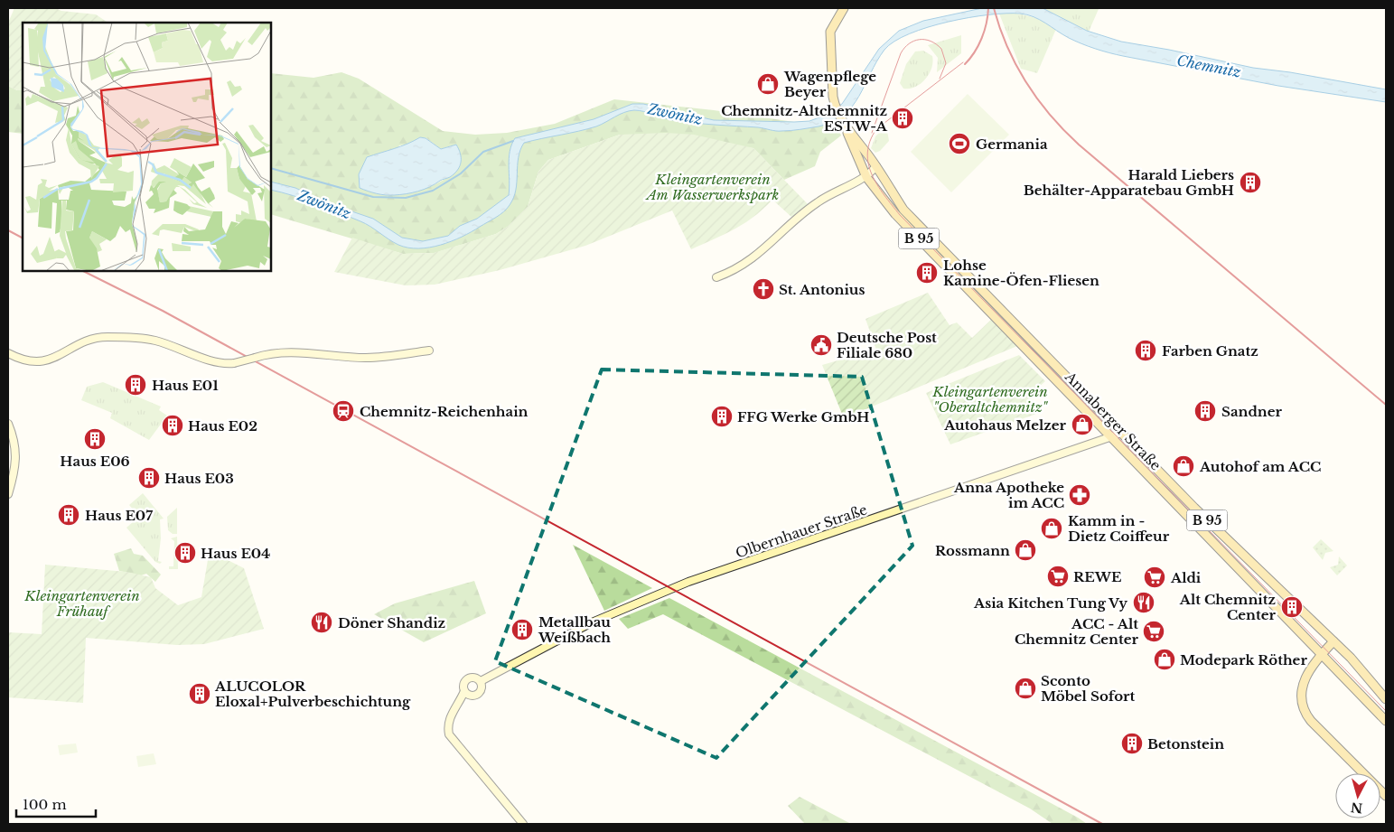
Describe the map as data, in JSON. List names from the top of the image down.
{
  "streets": {
    "main road": ["B 95", "Annaberger Straße"],
    "street": ["Olbernhauer Straße"]
  },
  "crossings": [
    ["Annaberger Straße", "Olbernhauer Straße"]
  ],
  "water": ["Chemnitz", "Zwönitz"],
  "parks": ["Kleingartenverein Am Wasserwerkspark", "Kleingartenverein \"Oberaltchemnitz\"", "Kleingartenverein Frühauf"],
  "places": {
    "shop": [
      "Wagenpflege Beyer",
      "Autohaus Melzer",
      "Autohof am ACC",
      "Kamm in - Dietz Coiffeur",
      "Rossmann",
      "Modepark Röther",
      "Sconto Möbel Sofort"
    ],
    "building": [
      "Chemnitz-Altchemnitz ESTW-A",
      "Harald Liebers Behälter-Apparatebau GmbH",
      "Lohse Kamine-Öfen-Fliesen",
      "Farben Gnatz",
      "Haus E01",
      "Sandner",
      "FFG Werke GmbH",
      "Haus E02",
      "Haus E06",
      "Haus E03",
      "Haus E07",
      "Haus E04",
      "Alt Chemnitz Center",
      "Metallbau Weißbach",
      "ALUCOLOR Eloxal+Pulverbeschichtung",
      "Betonstein"
    ],
    "sports": ["Germania"],
    "church": ["St. Antonius"],
    "public building": ["Deutsche Post Filiale 680"],
    "station": ["Chemnitz-Reichenhain"],
    "pharmacy": ["Anna Apotheke im ACC"],
    "supermarket": ["REWE", "Aldi", "ACC - Alt Chemnitz Center"],
    "restaurant": ["Asia Kitchen Tung Vy", "Döner Shandiz"]
  },
  "scale_bar": "100 m",
  "north": "bottom"
}
